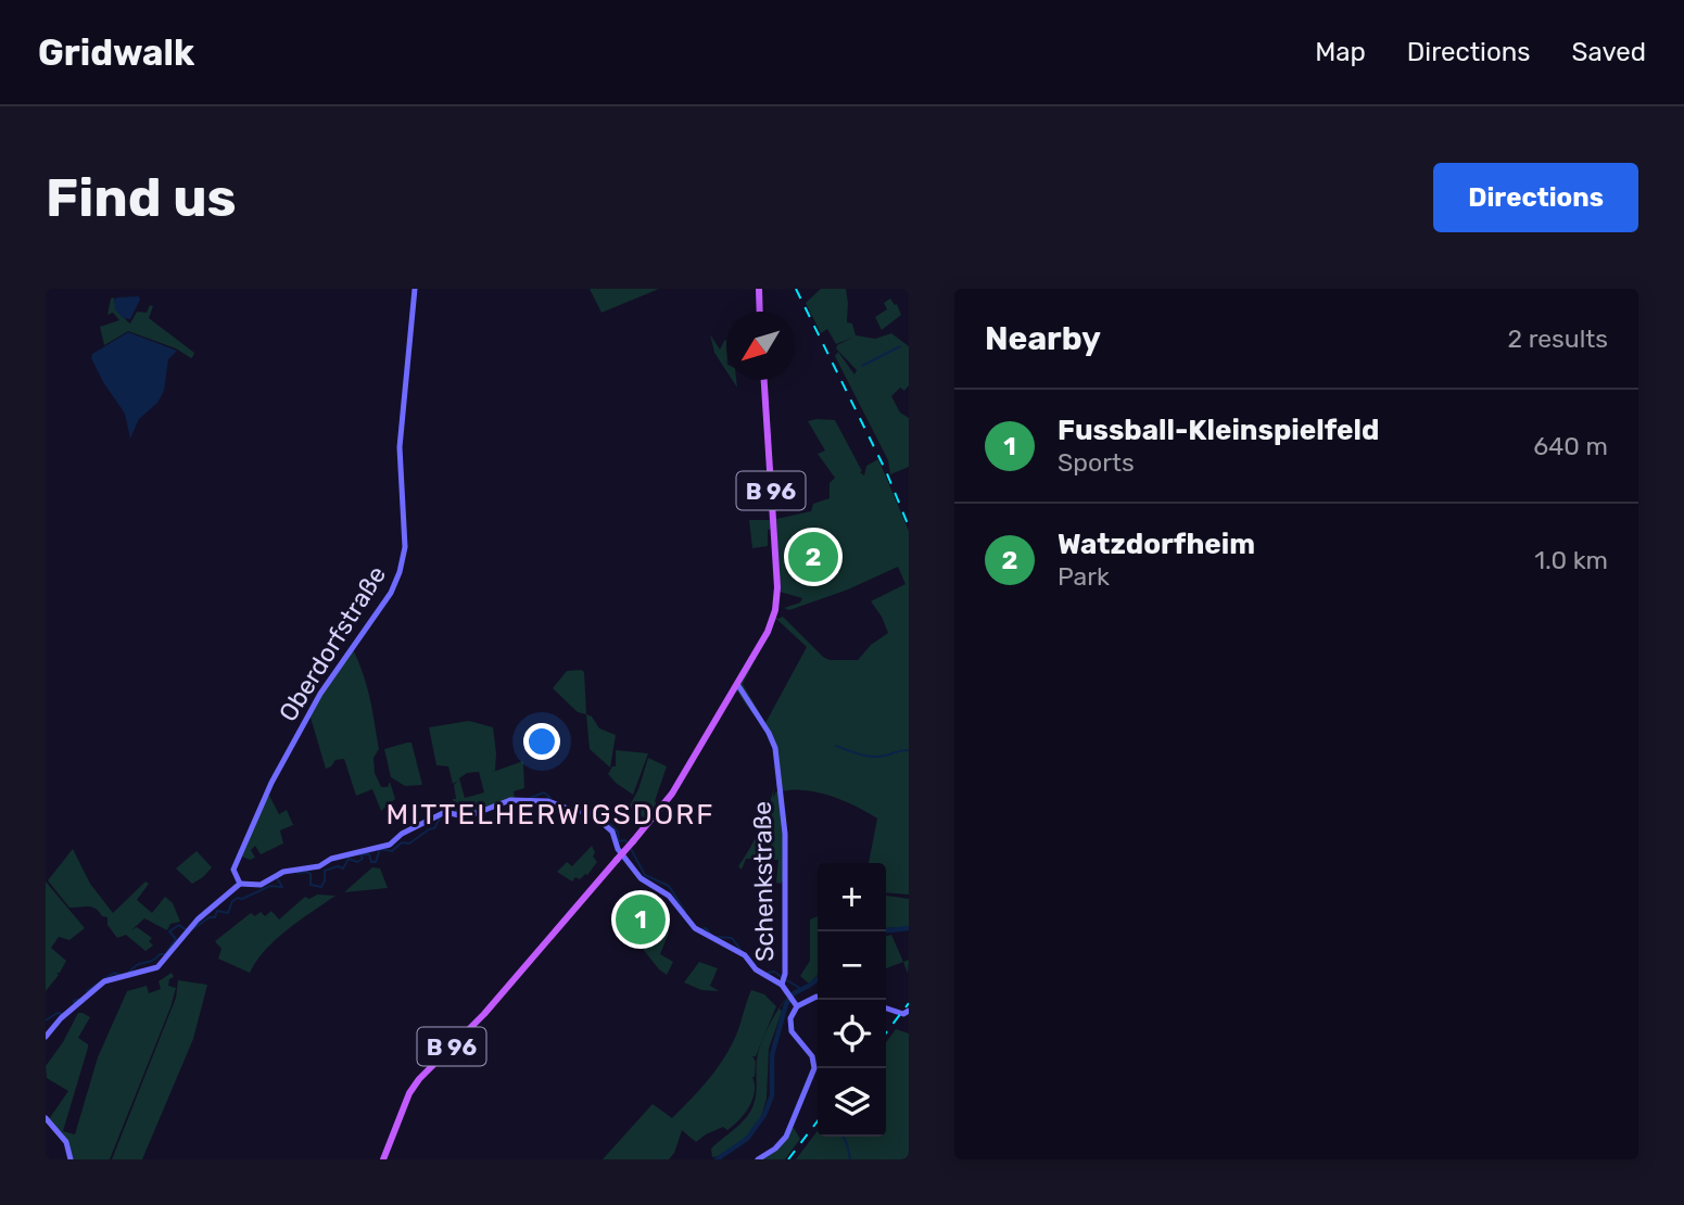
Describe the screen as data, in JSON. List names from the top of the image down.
{
  "streets": {
    "main road": ["B 96"],
    "street": ["Oberdorfstraße", "Schenkstraße"]
  },
  "crossings": [
    ["B 96", "Schenkstraße"]
  ],
  "districts": ["MITTELHERWIGSDORF"],
  "north": "bottom left",
  "page": {
    "header": "Gridwalk",
    "nav": ["Map", "Directions", "Saved"],
    "buttons": "Directions",
    "title": "Find us",
    "heading": ["Nearby", "2 results"],
    "list": [
      {
        "mark": "1",
        "name": "Fussball-Kleinspielfeld",
        "note": "Sports",
        "value": "640 m"
      },
      {
        "mark": "2",
        "name": "Watzdorfheim",
        "note": "Park",
        "value": "1.0 km"
      }
    ],
    "pins": ["2", "1"],
    "map_buttons": ["+", "−"]
  }
}
